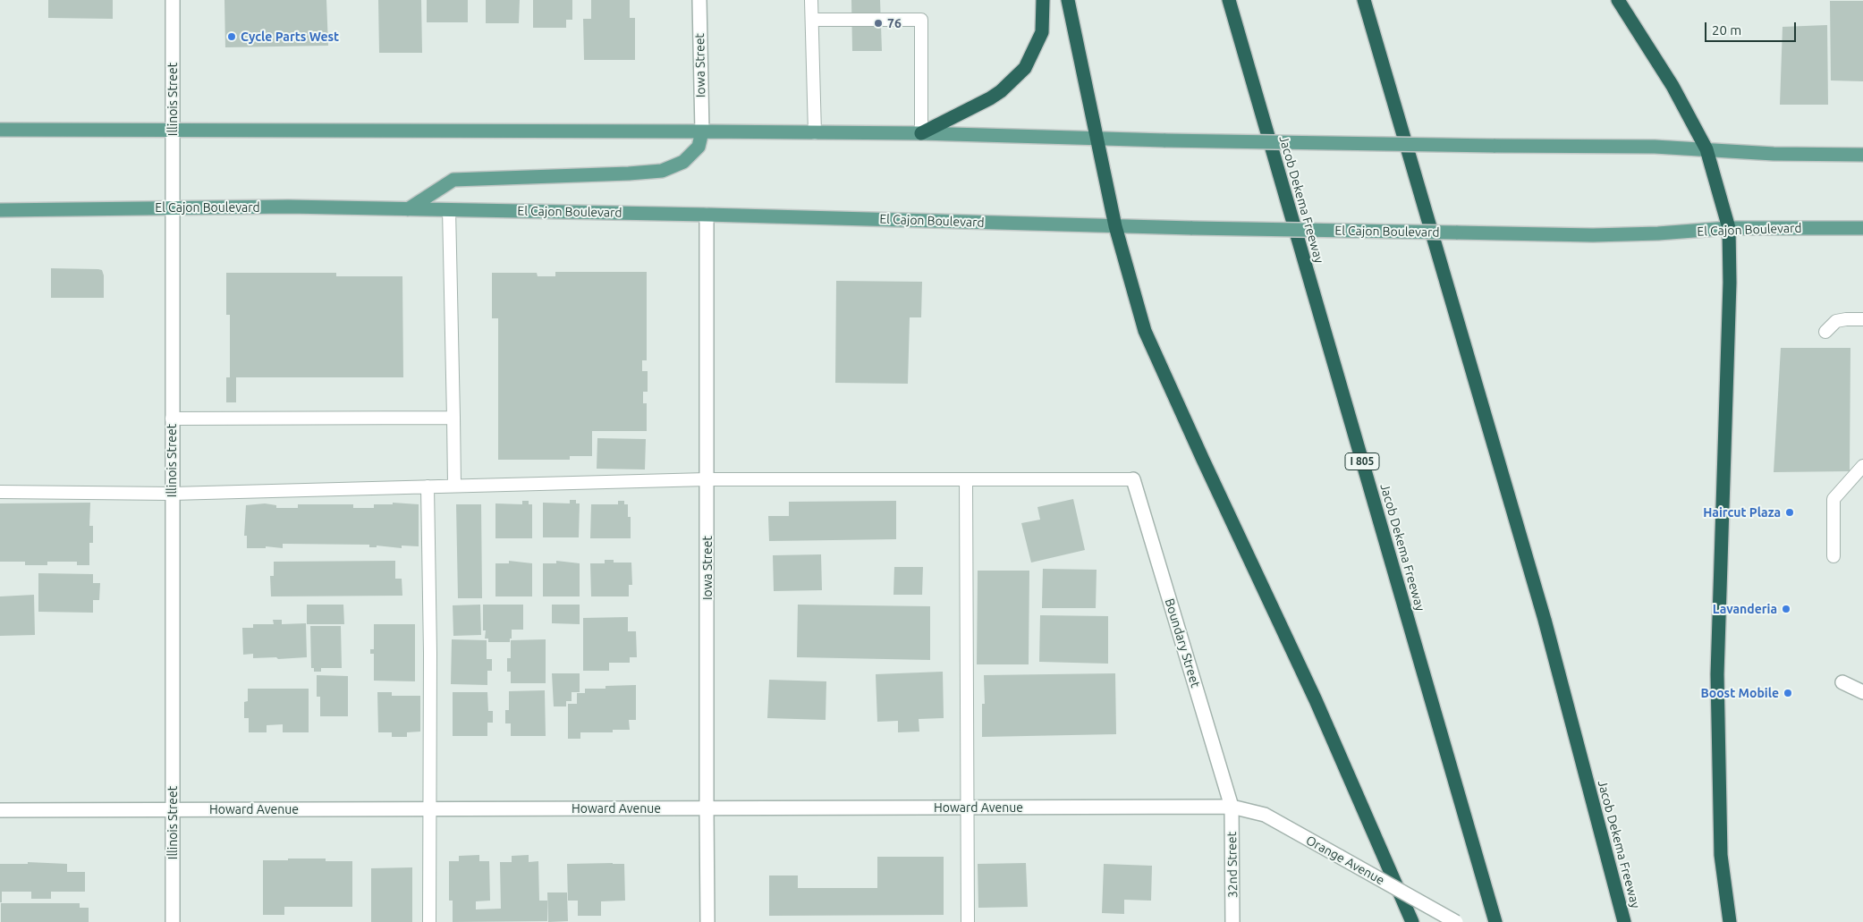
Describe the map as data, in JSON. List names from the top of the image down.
{
  "streets": {
    "highway": ["Jacob Dekema Freeway", "I 805"],
    "main road": ["El Cajon Boulevard"],
    "street": [
      "Iowa Street",
      "Illinois Street",
      "Boundary Street",
      "Howard Avenue",
      "Orange Avenue",
      "32nd Street"
    ]
  },
  "crossings": [
    ["Iowa Street", "El Cajon Boulevard"],
    ["Iowa Street", "Howard Avenue"],
    ["Illinois Street", "El Cajon Boulevard"],
    ["Illinois Street", "Howard Avenue"],
    ["Boundary Street", "Howard Avenue"],
    ["Boundary Street", "Orange Avenue"],
    ["Boundary Street", "32nd Street"],
    ["Howard Avenue", "Orange Avenue"],
    ["Howard Avenue", "32nd Street"],
    ["Orange Avenue", "32nd Street"]
  ],
  "places": [
    "76",
    "Cycle Parts West",
    "Haircut Plaza",
    "Lavanderia",
    "Boost Mobile"
  ],
  "scale_bar": "20 m"
}
